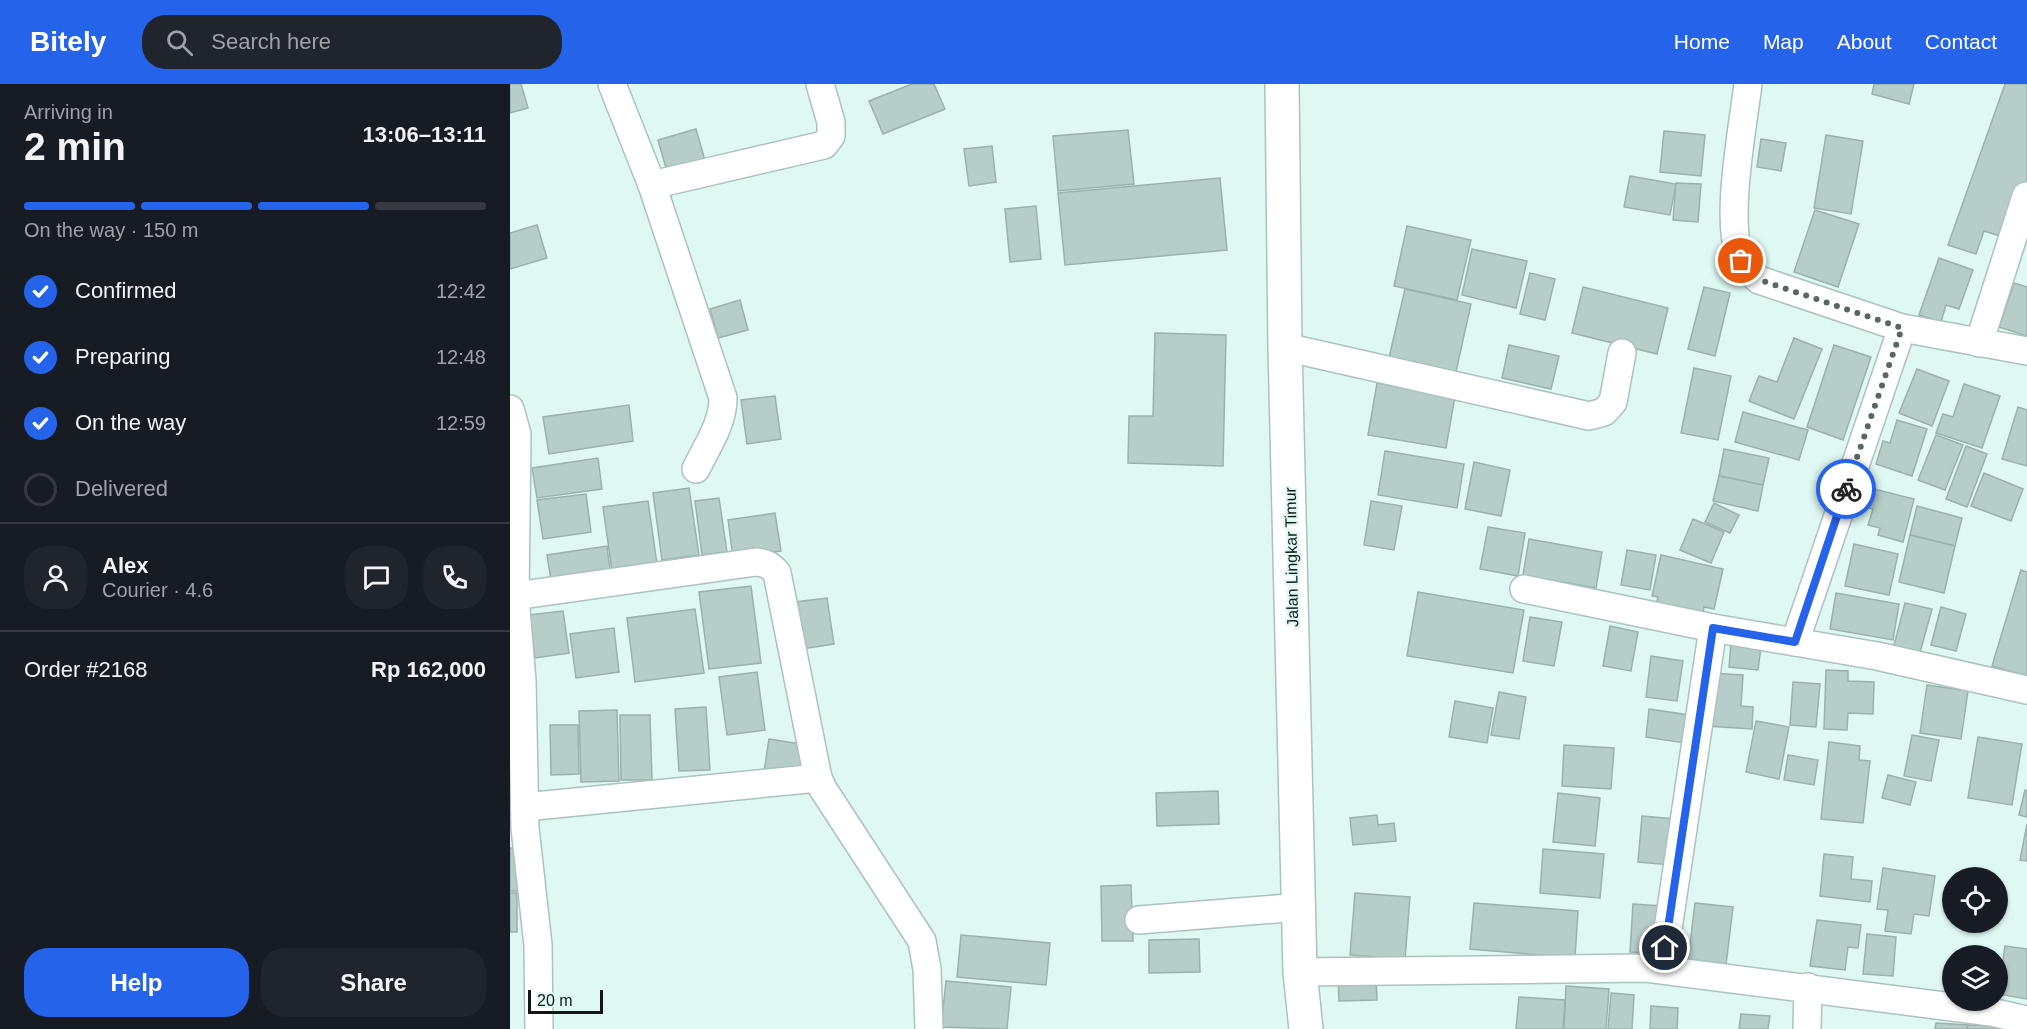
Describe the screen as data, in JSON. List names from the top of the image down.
{
  "streets": {
    "highway": ["Jalan Lingkar Timur"]
  },
  "scale_bar": "20 m",
  "page": {
    "header": "Bitely",
    "search": "Search here",
    "nav": [
      "Home",
      "Map",
      "About",
      "Contact"
    ],
    "heading": ["2 min", "Arriving in", "13:06–13:11"],
    "panel": [
      "Alex",
      "Courier · 4.6",
      "Order #2168",
      "Rp 162,000"
    ],
    "bar": "On the way · 150 m",
    "list": [
      ["Confirmed", "12:42"],
      ["Preparing", "12:48"],
      ["On the way", "12:59"],
      "Delivered"
    ],
    "buttons": ["Help", "Share"],
    "scale": "20 m"
  }
}
